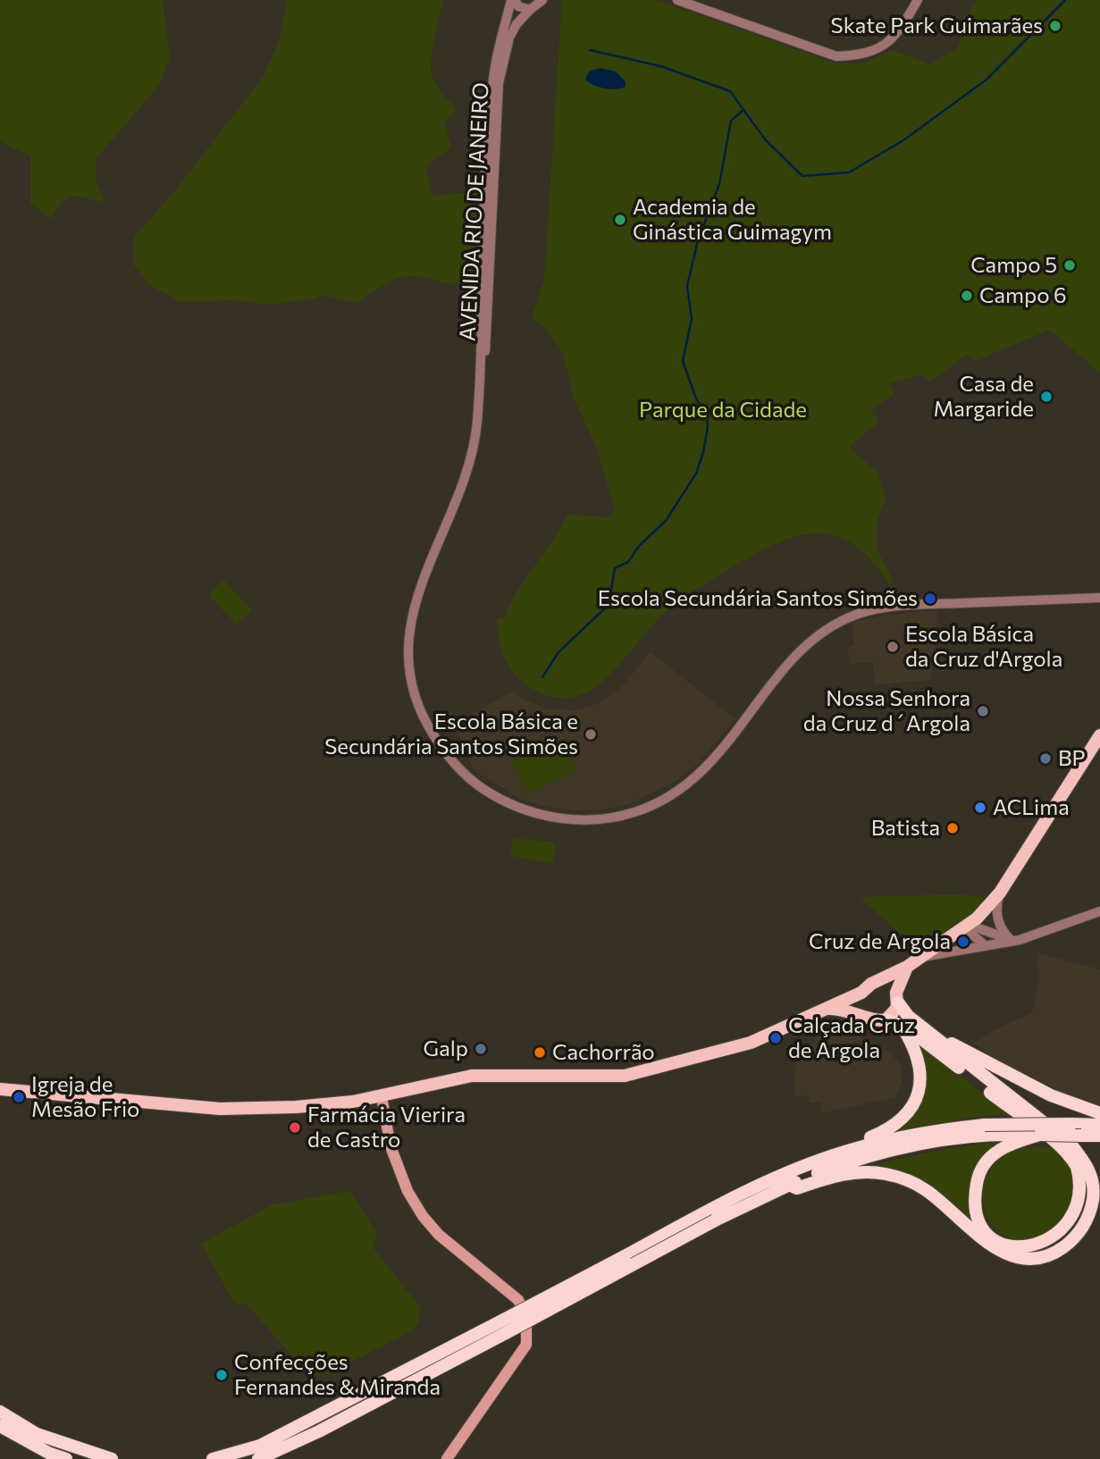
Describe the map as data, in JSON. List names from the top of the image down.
{
  "streets": {
    "street": ["AVENIDA RIO DE JANEIRO"]
  },
  "parks": ["Parque da Cidade"],
  "places": [
    "Skate Park Guimarães",
    "Academia de Ginástica Guimagym",
    "Campo 5",
    "Campo 6",
    "Casa de Margaride",
    "Escola Secundária Santos Simões",
    "Escola Básica da Cruz d'Argola",
    "Nossa Senhora da Cruz d´Argola",
    "Escola Básica e Secundária Santos Simões",
    "BP",
    "ACLima",
    "Batista",
    "Cruz de Argola",
    "Calçada Cruz de Argola",
    "Galp",
    "Cachorrão",
    "Igreja de Mesão Frio",
    "Farmácia Vierira de Castro",
    "Confecções Fernandes & Miranda"
  ]
}
